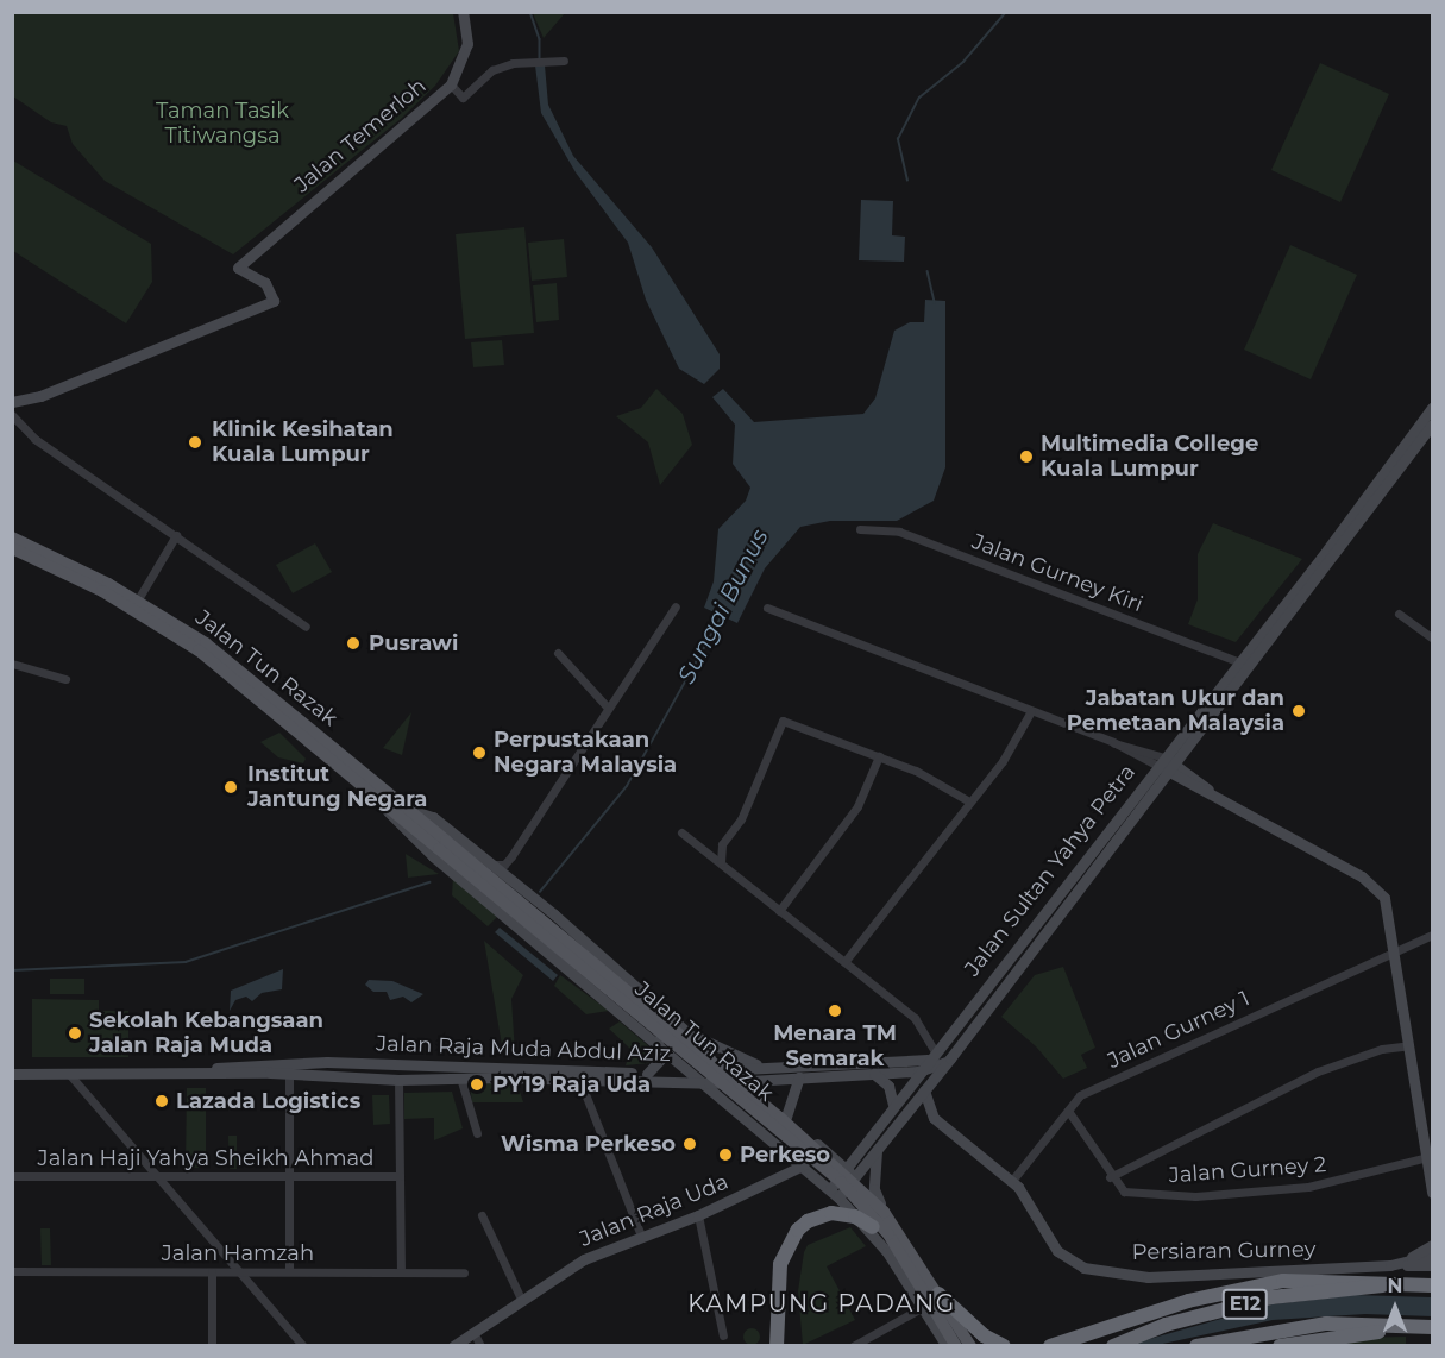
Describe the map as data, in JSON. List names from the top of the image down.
{
  "streets": {
    "highway": ["E12"],
    "main road": [
      "Jalan Temerloh",
      "Jalan Tun Razak",
      "Jalan Sultan Yahya Petra",
      "Jalan Raja Muda Abdul Aziz",
      "Jalan Raja Uda",
      "Persiaran Gurney"
    ],
    "street": [
      "Jalan Gurney Kiri",
      "Jalan Gurney 1",
      "Jalan Haji Yahya Sheikh Ahmad",
      "Jalan Gurney 2",
      "Jalan Hamzah"
    ]
  },
  "crossings": [
    ["Jalan Gurney Kiri", "Jalan Sultan Yahya Petra"],
    ["Jalan Tun Razak", "Jalan Sultan Yahya Petra"],
    ["Jalan Tun Razak", "Jalan Raja Muda Abdul Aziz"],
    ["Jalan Tun Razak", "Jalan Raja Uda"],
    ["Jalan Sultan Yahya Petra", "Jalan Raja Muda Abdul Aziz"],
    ["Jalan Sultan Yahya Petra", "Persiaran Gurney"],
    ["Jalan Gurney 1", "Persiaran Gurney"]
  ],
  "districts": ["KAMPUNG PADANG"],
  "water": ["Sungai Bunus"],
  "parks": ["Taman Tasik Titiwangsa"],
  "places": [
    "Klinik Kesihatan Kuala Lumpur",
    "Multimedia College Kuala Lumpur",
    "Pusrawi",
    "Jabatan Ukur dan Pemetaan Malaysia",
    "Perpustakaan Negara Malaysia",
    "Institut Jantung Negara",
    "Menara TM Semarak",
    "Sekolah Kebangsaan Jalan Raja Muda",
    "PY19 Raja Uda",
    "Lazada Logistics",
    "Wisma Perkeso",
    "Perkeso"
  ],
  "north": "top"
}
